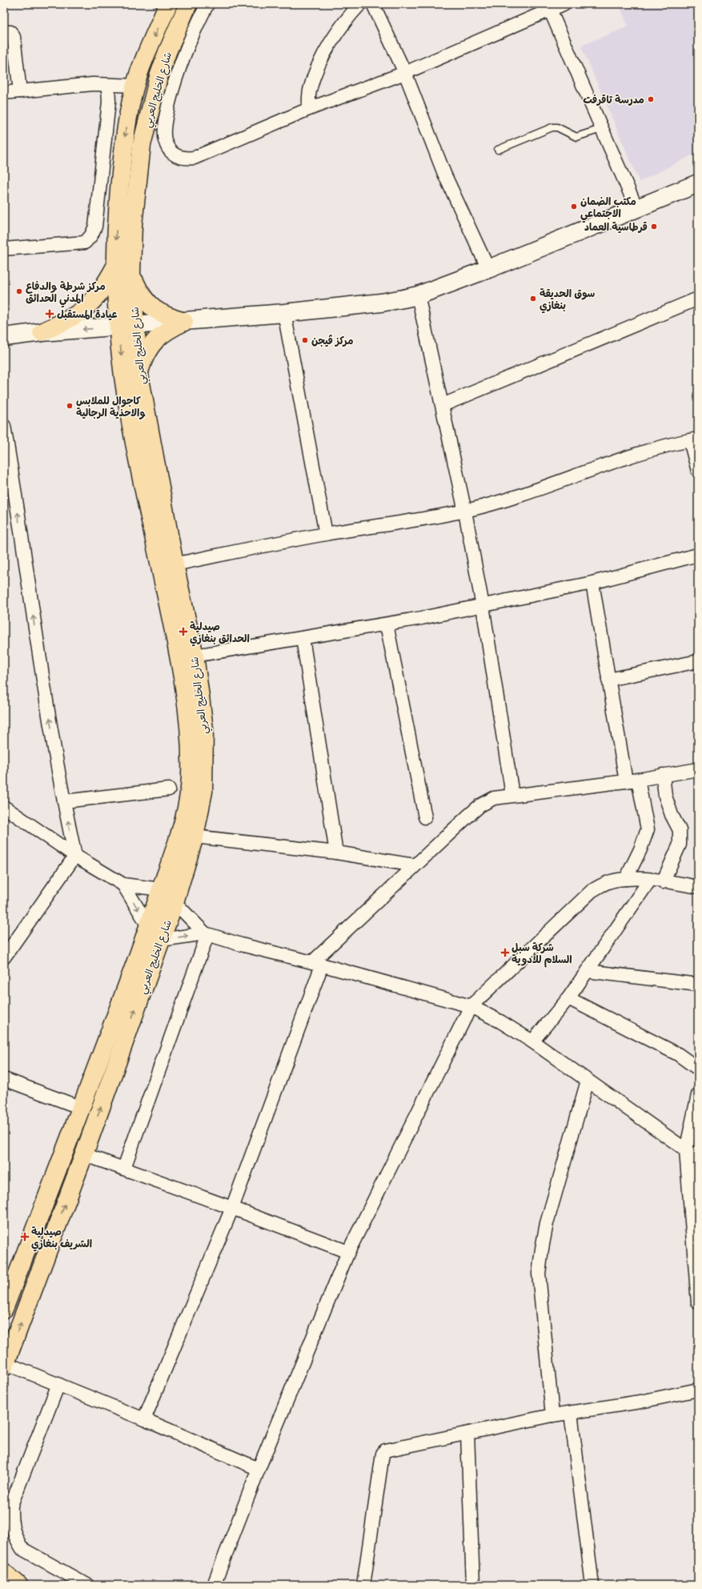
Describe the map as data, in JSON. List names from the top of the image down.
{
  "streets": {
    "main road": ["شارع الخليج العربي"]
  },
  "places": {
    "other": [
      "مدرسة تاقرفت",
      "مكتب الضمان الاجتماعي",
      "قرطاسية العماد",
      "مركز شرطة والدفاع المدني الحدائق",
      "سوق الحديقة بنغازي",
      "مركز ڤيجن",
      "كاجوال للملابس والاحذية الرجالية"
    ],
    "health": [
      "عيادة المستقبل",
      "صيدلية الحدائق بنغازي",
      "شركة سبل السلام للأدوية",
      "صيدلية الشريف بنغازي"
    ]
  }
}
